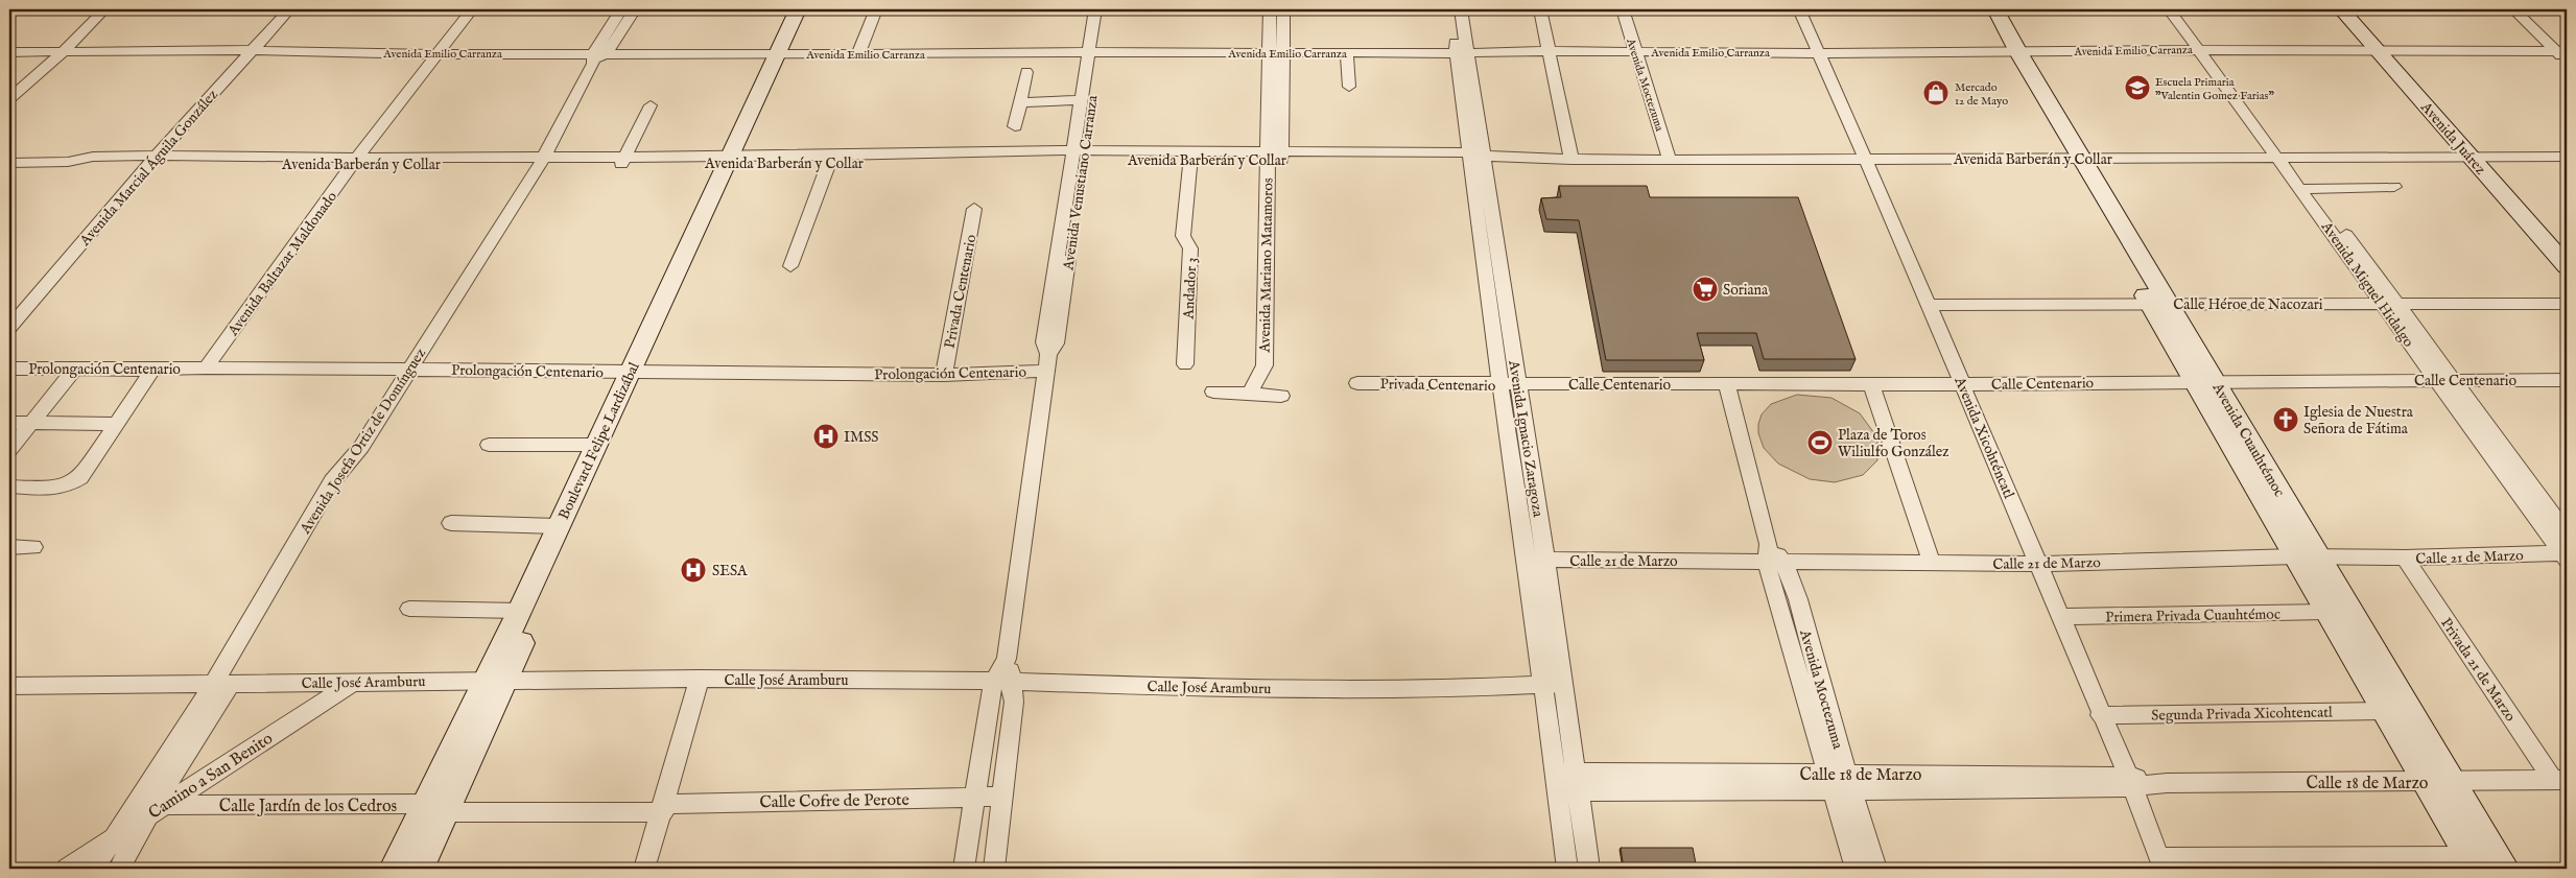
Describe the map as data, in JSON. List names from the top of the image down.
{
  "streets": {
    "main road": ["Avenida Juárez", "Avenida Cuauhtémoc", "Boulevard Felipe Lardizábal"],
    "street": [
      "Avenida Emilio Carranza",
      "Avenida Moctezuma",
      "Avenida Barberán y Collar",
      "Avenida Marcial Águila González",
      "Avenida Venustiano Carranza",
      "Avenida Baltazar Maldonado",
      "Avenida Mariano Matamoros",
      "Avenida Miguel Hidalgo",
      "Andador 3",
      "Privada Centenario",
      "Calle Héroe de Nacozari",
      "Prolongación Centenario",
      "Calle Centenario",
      "Avenida Xicohténcatl",
      "Avenida Ignacio Zaragoza",
      "Avenida Josefa Ortiz de Domínguez",
      "Calle 21 de Marzo",
      "Primera Privada Cuauhtémoc",
      "Privada 21 de Marzo",
      "Calle José Aramburu",
      "Segunda Privada Xicohtencatl",
      "Calle 18 de Marzo",
      "Camino a San Benito",
      "Calle Cofre de Perote",
      "Calle Jardín de los Cedros"
    ]
  },
  "crossings": [
    ["Avenida Emilio Carranza", "Avenida Moctezuma"],
    ["Avenida Emilio Carranza", "Avenida Juárez"],
    ["Avenida Emilio Carranza", "Avenida Marcial Águila González"],
    ["Avenida Emilio Carranza", "Avenida Venustiano Carranza"],
    ["Avenida Emilio Carranza", "Avenida Baltazar Maldonado"],
    ["Avenida Emilio Carranza", "Avenida Mariano Matamoros"],
    ["Avenida Emilio Carranza", "Avenida Miguel Hidalgo"],
    ["Avenida Emilio Carranza", "Avenida Xicohténcatl"],
    ["Avenida Emilio Carranza", "Avenida Ignacio Zaragoza"],
    ["Avenida Emilio Carranza", "Avenida Cuauhtémoc"],
    ["Avenida Emilio Carranza", "Avenida Josefa Ortiz de Domínguez"],
    ["Avenida Emilio Carranza", "Boulevard Felipe Lardizábal"],
    ["Avenida Moctezuma", "Avenida Barberán y Collar"],
    ["Avenida Moctezuma", "Calle Centenario"],
    ["Avenida Moctezuma", "Calle 21 de Marzo"],
    ["Avenida Moctezuma", "Calle 18 de Marzo"],
    ["Avenida Juárez", "Avenida Barberán y Collar"],
    ["Avenida Barberán y Collar", "Avenida Marcial Águila González"],
    ["Avenida Barberán y Collar", "Avenida Venustiano Carranza"],
    ["Avenida Barberán y Collar", "Avenida Baltazar Maldonado"],
    ["Avenida Barberán y Collar", "Avenida Mariano Matamoros"],
    ["Avenida Barberán y Collar", "Avenida Miguel Hidalgo"],
    ["Avenida Barberán y Collar", "Andador 3"],
    ["Avenida Barberán y Collar", "Avenida Xicohténcatl"],
    ["Avenida Barberán y Collar", "Avenida Ignacio Zaragoza"],
    ["Avenida Barberán y Collar", "Avenida Cuauhtémoc"],
    ["Avenida Barberán y Collar", "Avenida Josefa Ortiz de Domínguez"],
    ["Avenida Barberán y Collar", "Boulevard Felipe Lardizábal"],
    ["Avenida Venustiano Carranza", "Prolongación Centenario"],
    ["Avenida Venustiano Carranza", "Calle José Aramburu"],
    ["Avenida Venustiano Carranza", "Calle Cofre de Perote"],
    ["Avenida Baltazar Maldonado", "Prolongación Centenario"],
    ["Avenida Miguel Hidalgo", "Calle Héroe de Nacozari"],
    ["Avenida Miguel Hidalgo", "Calle Centenario"],
    ["Avenida Miguel Hidalgo", "Calle 21 de Marzo"],
    ["Privada Centenario", "Prolongación Centenario"],
    ["Privada Centenario", "Calle Centenario"],
    ["Privada Centenario", "Avenida Ignacio Zaragoza"],
    ["Calle Héroe de Nacozari", "Avenida Xicohténcatl"],
    ["Calle Héroe de Nacozari", "Avenida Cuauhtémoc"],
    ["Prolongación Centenario", "Avenida Josefa Ortiz de Domínguez"],
    ["Prolongación Centenario", "Boulevard Felipe Lardizábal"],
    ["Calle Centenario", "Avenida Xicohténcatl"],
    ["Calle Centenario", "Avenida Ignacio Zaragoza"],
    ["Calle Centenario", "Avenida Cuauhtémoc"],
    ["Avenida Xicohténcatl", "Calle 21 de Marzo"],
    ["Avenida Xicohténcatl", "Primera Privada Cuauhtémoc"],
    ["Avenida Xicohténcatl", "Segunda Privada Xicohtencatl"],
    ["Avenida Xicohténcatl", "Calle 18 de Marzo"],
    ["Avenida Ignacio Zaragoza", "Calle 21 de Marzo"],
    ["Avenida Ignacio Zaragoza", "Calle José Aramburu"],
    ["Avenida Ignacio Zaragoza", "Calle 18 de Marzo"],
    ["Avenida Cuauhtémoc", "Calle 21 de Marzo"],
    ["Avenida Cuauhtémoc", "Primera Privada Cuauhtémoc"],
    ["Avenida Cuauhtémoc", "Segunda Privada Xicohtencatl"],
    ["Avenida Cuauhtémoc", "Calle 18 de Marzo"],
    ["Avenida Josefa Ortiz de Domínguez", "Calle José Aramburu"],
    ["Avenida Josefa Ortiz de Domínguez", "Camino a San Benito"],
    ["Avenida Josefa Ortiz de Domínguez", "Calle Jardín de los Cedros"],
    ["Boulevard Felipe Lardizábal", "Calle José Aramburu"],
    ["Boulevard Felipe Lardizábal", "Calle Jardín de los Cedros"],
    ["Calle 21 de Marzo", "Privada 21 de Marzo"],
    ["Privada 21 de Marzo", "Calle 18 de Marzo"],
    ["Calle José Aramburu", "Camino a San Benito"],
    ["Camino a San Benito", "Calle Jardín de los Cedros"]
  ],
  "places": {
    "school or university": ["Escuela Primaria \"Valentin Gomez Farias\""],
    "shop": ["Mercado 12 de Mayo"],
    "supermarket": ["Soriana"],
    "church": ["Iglesia de Nuestra Señora de Fátima"],
    "hospital": ["IMSS", "SESA"],
    "sports": ["Plaza de Toros Wiliulfo González"]
  }
}
